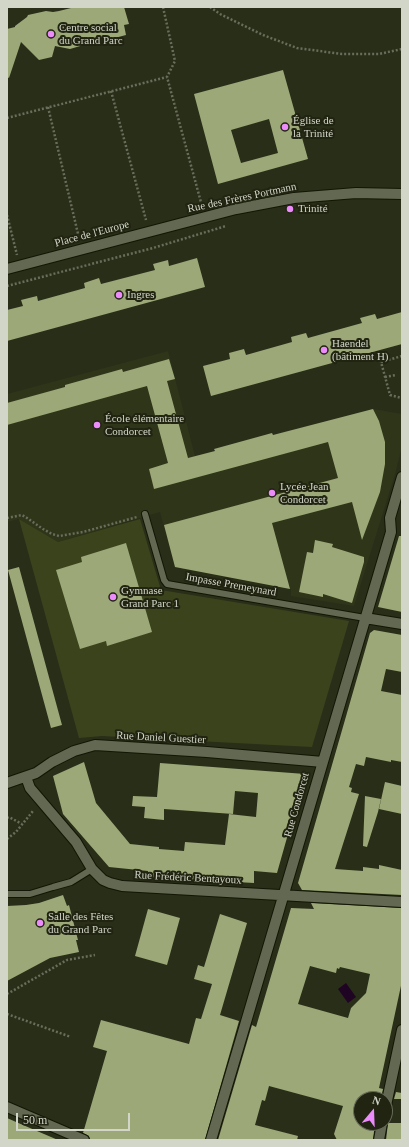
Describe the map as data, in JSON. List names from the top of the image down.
{
  "streets": {
    "street": [
      "Rue des Frères Portmann",
      "Place de l'Europe",
      "Rue Daniel Guestier",
      "Rue Condorcet",
      "Rue Frédéric Bentayoux"
    ],
    "lane": ["Impasse Premeynard"]
  },
  "crossings": [
    ["Rue des Frères Portmann", "Place de l'Europe"],
    ["Impasse Premeynard", "Rue Condorcet"],
    ["Rue Daniel Guestier", "Rue Condorcet"],
    ["Rue Daniel Guestier", "Rue Frédéric Bentayoux"],
    ["Rue Condorcet", "Rue Frédéric Bentayoux"]
  ],
  "places": [
    "Centre social du Grand Parc",
    "Église de la Trinité",
    "Trinité",
    "Ingres",
    "Haendel (bâtiment H)",
    "École élémentaire Condorcet",
    "Lycée Jean Condorcet",
    "Gymnase Grand Parc 1",
    "Salle des Fêtes du Grand Parc"
  ],
  "scale_bar": "50 m",
  "north": "top"
}
